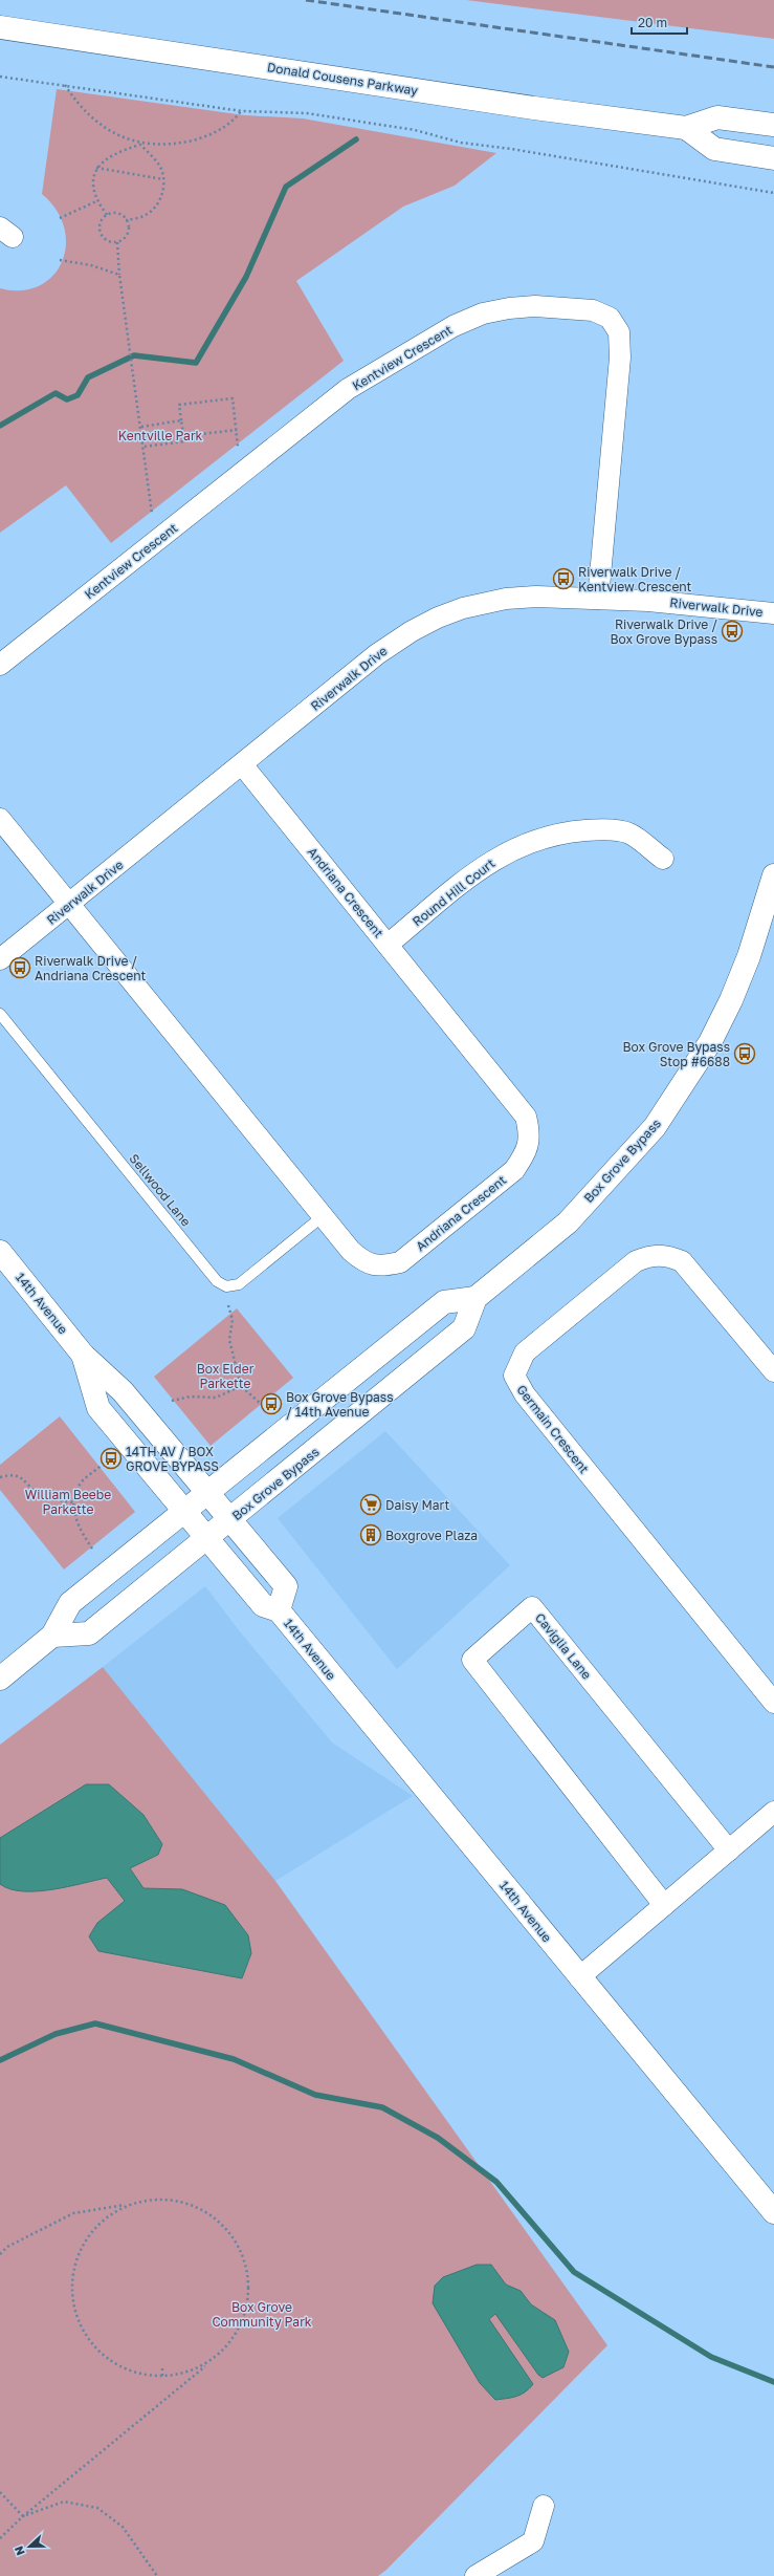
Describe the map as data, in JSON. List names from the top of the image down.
{
  "streets": {
    "main road": ["Donald Cousens Parkway", "Box Grove Bypass", "14th Avenue"],
    "street": [
      "Kentview Crescent",
      "Riverwalk Drive",
      "Andriana Crescent",
      "Round Hill Court",
      "Germain Crescent",
      "Caviglia Lane"
    ],
    "lane": ["Sellwood Lane"]
  },
  "crossings": [
    ["Kentview Crescent", "Riverwalk Drive"],
    ["Riverwalk Drive", "Andriana Crescent"],
    ["Andriana Crescent", "Round Hill Court"],
    ["Andriana Crescent", "Sellwood Lane"],
    ["Box Grove Bypass", "14th Avenue"]
  ],
  "parks": [
    "Kentville Park",
    "Box Elder Parkette",
    "William Beebe Parkette",
    "Box Grove Community Park"
  ],
  "places": {
    "bus stop": [
      "Riverwalk Drive / Kentview Crescent",
      "Riverwalk Drive / Box Grove Bypass",
      "Riverwalk Drive / Andriana Crescent",
      "Box Grove Bypass Stop #6688",
      "Box Grove Bypass / 14th Avenue",
      "14TH AV / BOX GROVE BYPASS"
    ],
    "supermarket": ["Daisy Mart"],
    "building": ["Boxgrove Plaza"]
  },
  "scale_bar": "20 m",
  "north": "left"
}
